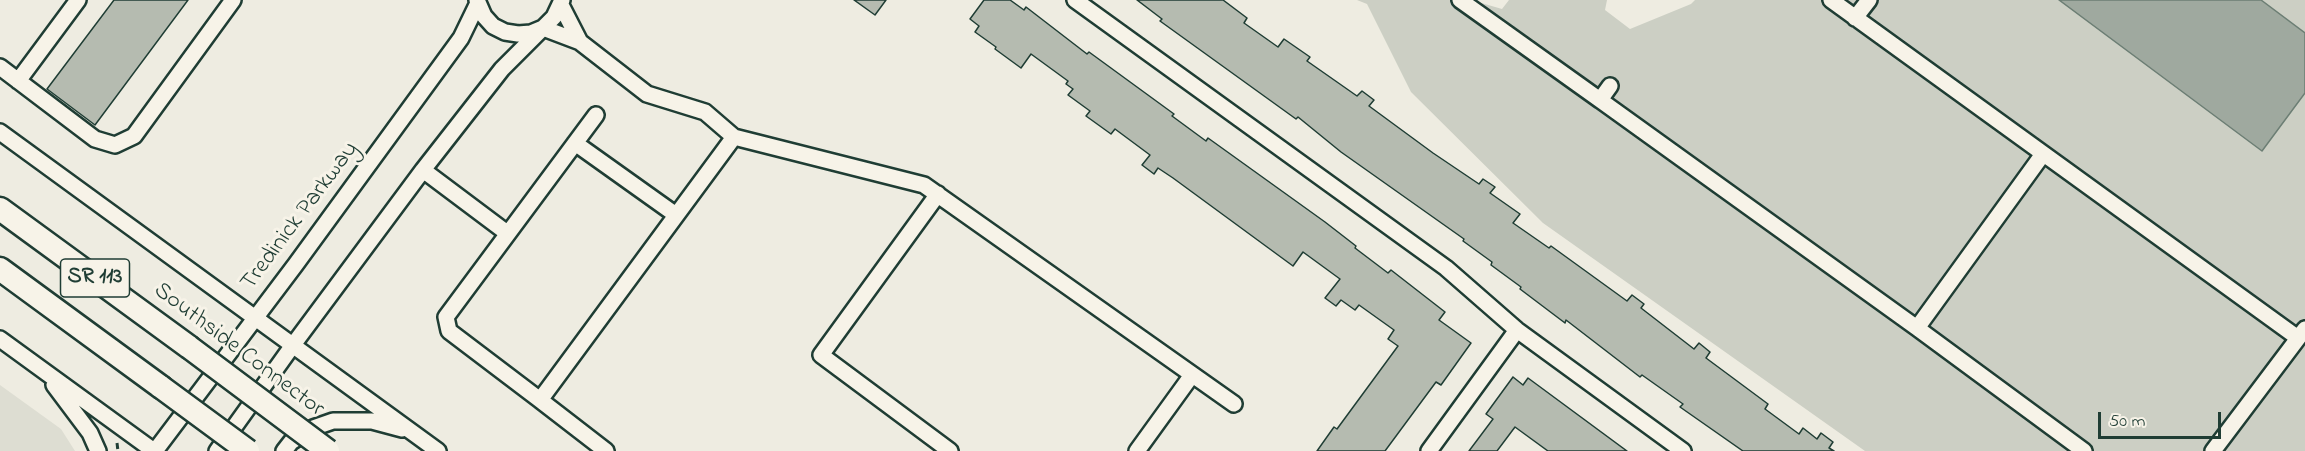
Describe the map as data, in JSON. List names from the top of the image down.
{
  "streets": {
    "highway": ["SR 113", "Southside Connector"],
    "street": ["Tredinick Parkway"]
  },
  "crossings": [
    ["Tredinick Parkway", "Southside Connector"]
  ],
  "scale_bar": "50 m"
}
